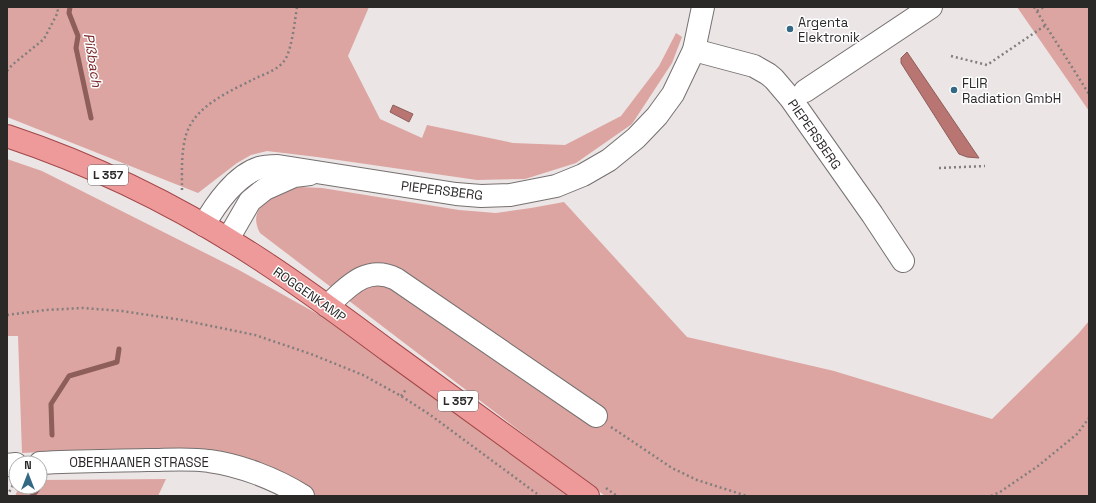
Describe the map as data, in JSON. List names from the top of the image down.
{
  "streets": {
    "main road": ["L 357", "ROGGENKAMP"],
    "street": ["PIEPERSBERG", "OBERHAANER STRASSE"]
  },
  "crossings": [
    ["PIEPERSBERG", "ROGGENKAMP"]
  ],
  "water": ["Pißbach"],
  "places": ["Argenta Elektronik", "FLIR Radiation GmbH"],
  "north": "top"
}
